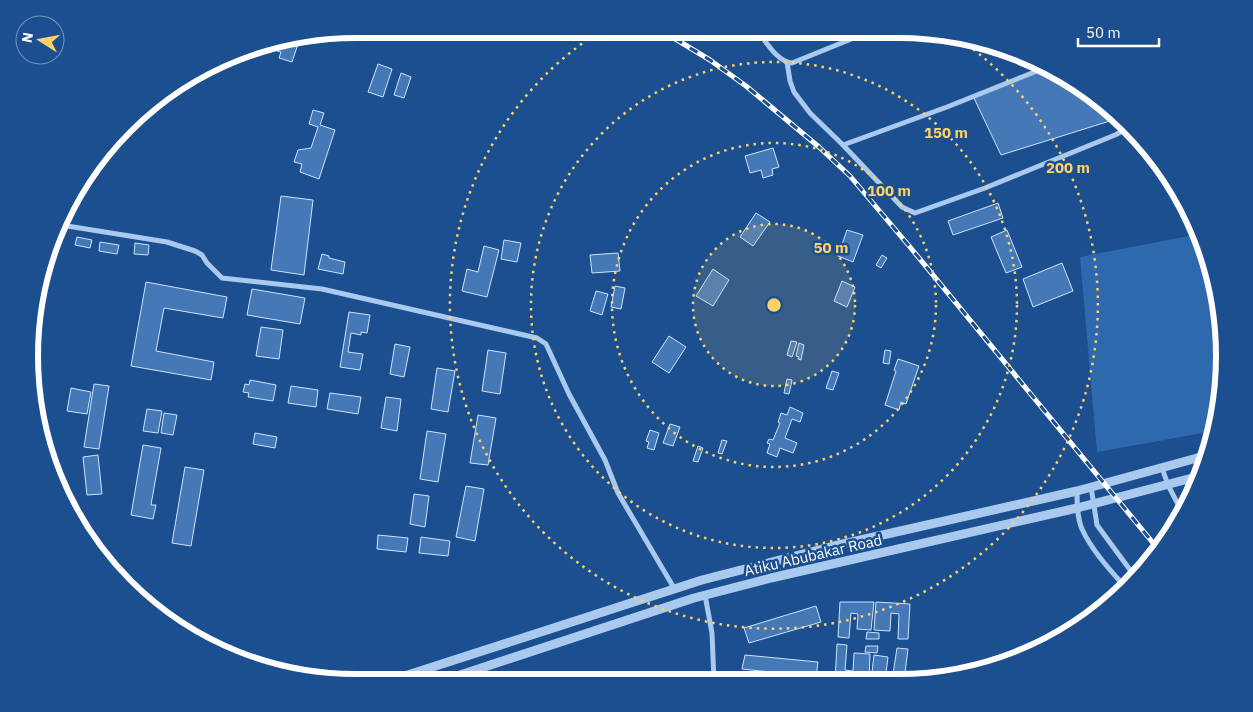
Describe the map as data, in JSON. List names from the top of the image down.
{
  "streets": {
    "street": ["Atiku Abubakar Road"]
  },
  "scale_bar": "50 m",
  "north": "left",
  "rings": [
    "150 m",
    "200 m",
    "100 m",
    "50 m"
  ]
}
